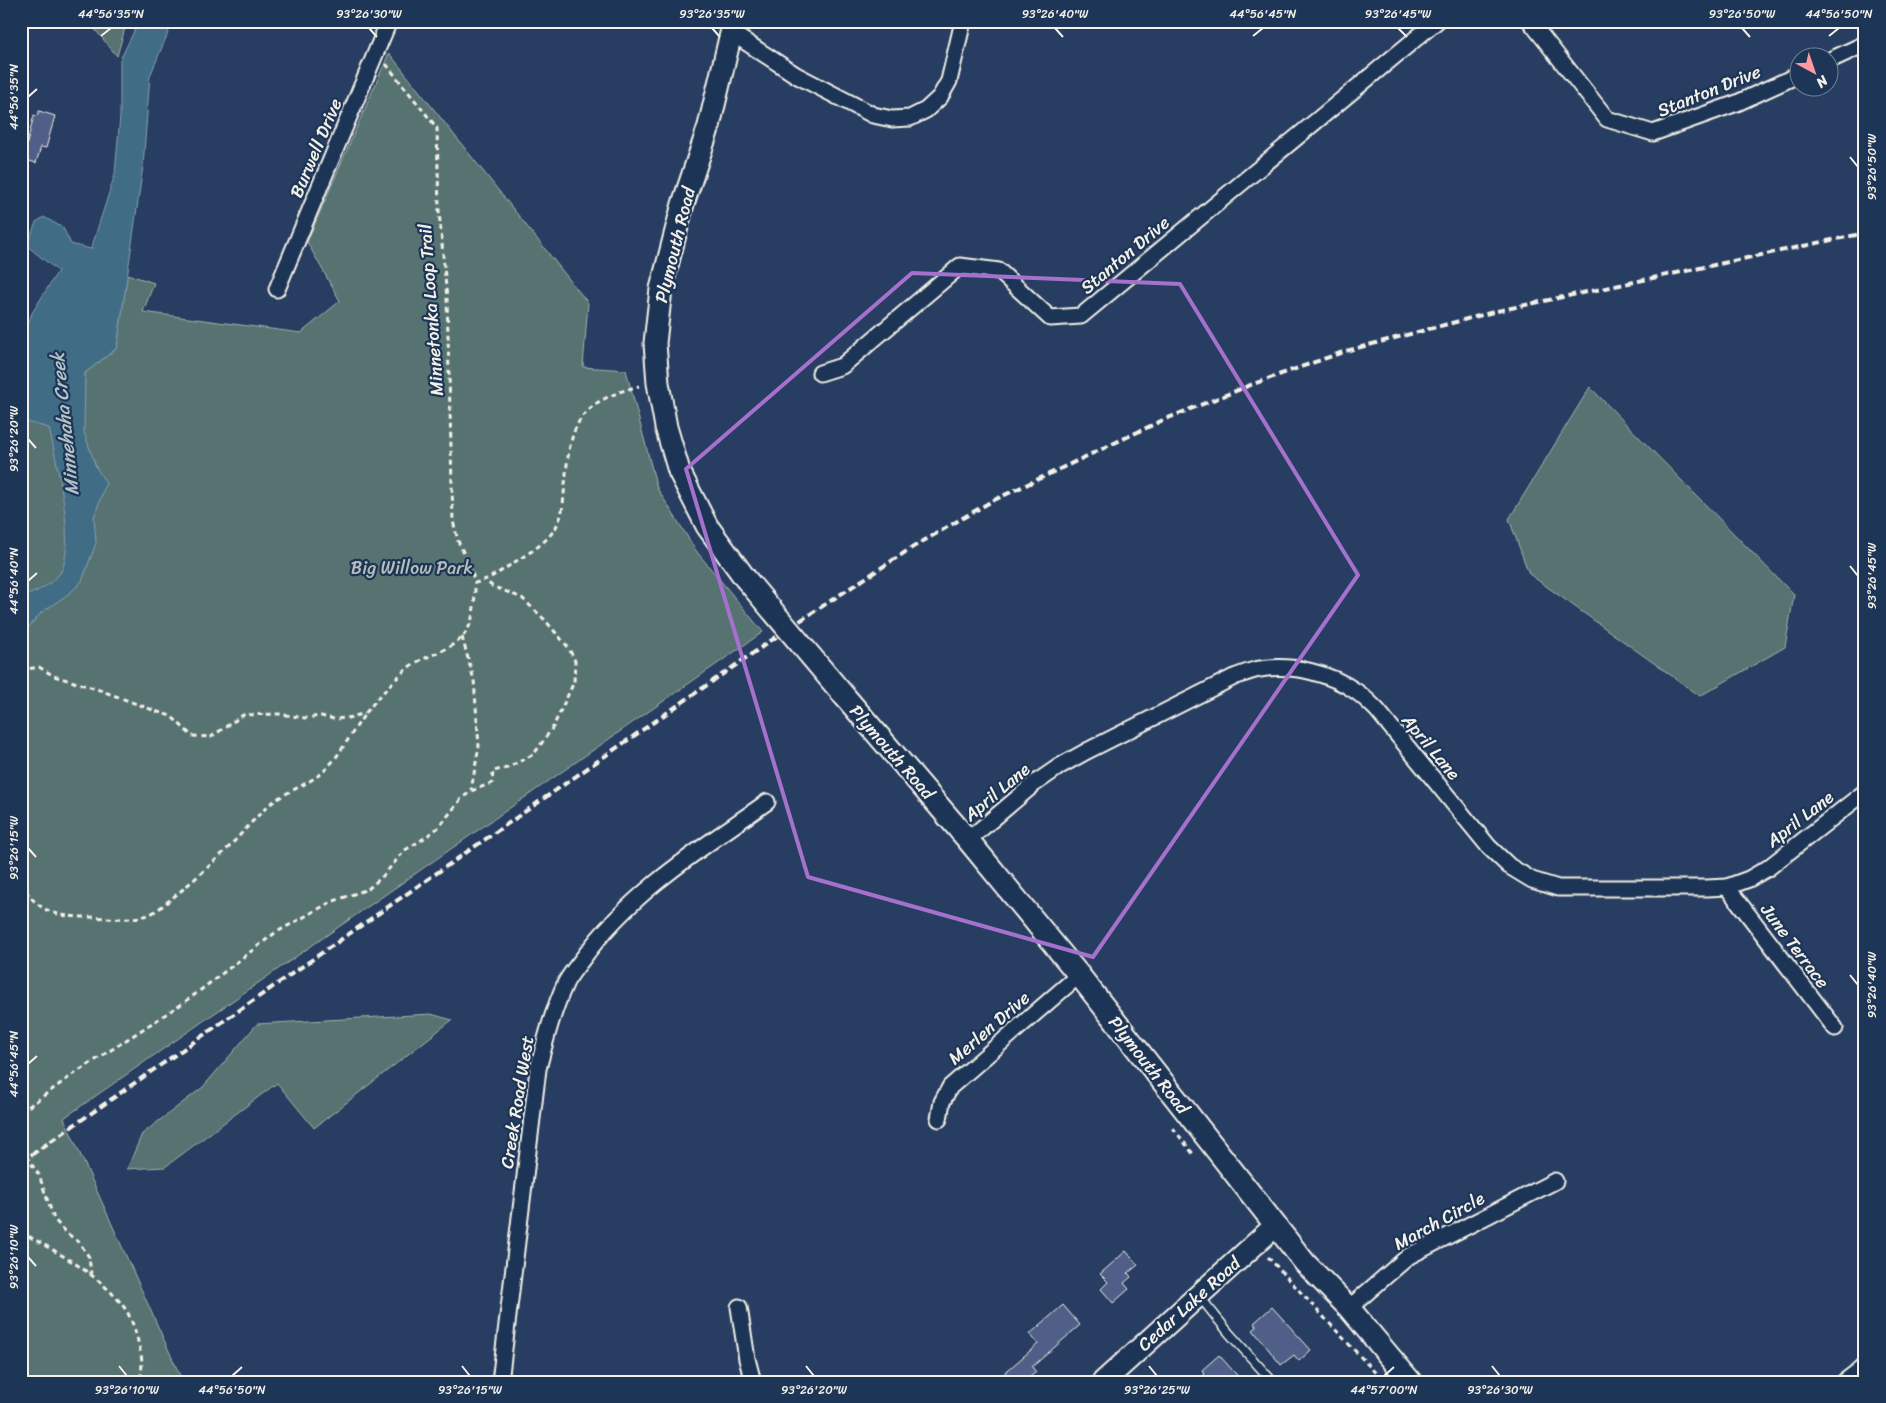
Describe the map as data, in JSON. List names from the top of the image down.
{
  "streets": {
    "main road": ["Plymouth Road", "Cedar Lake Road"],
    "street": [
      "Stanton Drive",
      "Burwell Drive",
      "April Lane",
      "June Terrace",
      "Merlen Drive",
      "Creek Road West",
      "March Circle"
    ],
    "path": ["Minnetonka Loop Trail"]
  },
  "crossings": [
    ["Burwell Drive", "Minnetonka Loop Trail"],
    ["Plymouth Road", "April Lane"],
    ["Plymouth Road", "Merlen Drive"],
    ["Plymouth Road", "March Circle"],
    ["Plymouth Road", "Cedar Lake Road"],
    ["April Lane", "June Terrace"]
  ],
  "water": ["Minnehaha Creek"],
  "parks": ["Big Willow Park"],
  "north": "bottom right",
  "coordinates": [
    "44°56'35\"N",
    "93°26'30\"W",
    "93°26'35\"W",
    "93°26'40\"W",
    "44°56'45\"N",
    "93°26'45\"W",
    "93°26'50\"W",
    "44°56'50\"N",
    "93°26'20\"W",
    "44°56'40\"N",
    "93°26'15\"W",
    "93°26'10\"W",
    "93°26'25\"W",
    "44°57'00\"N"
  ]
}
